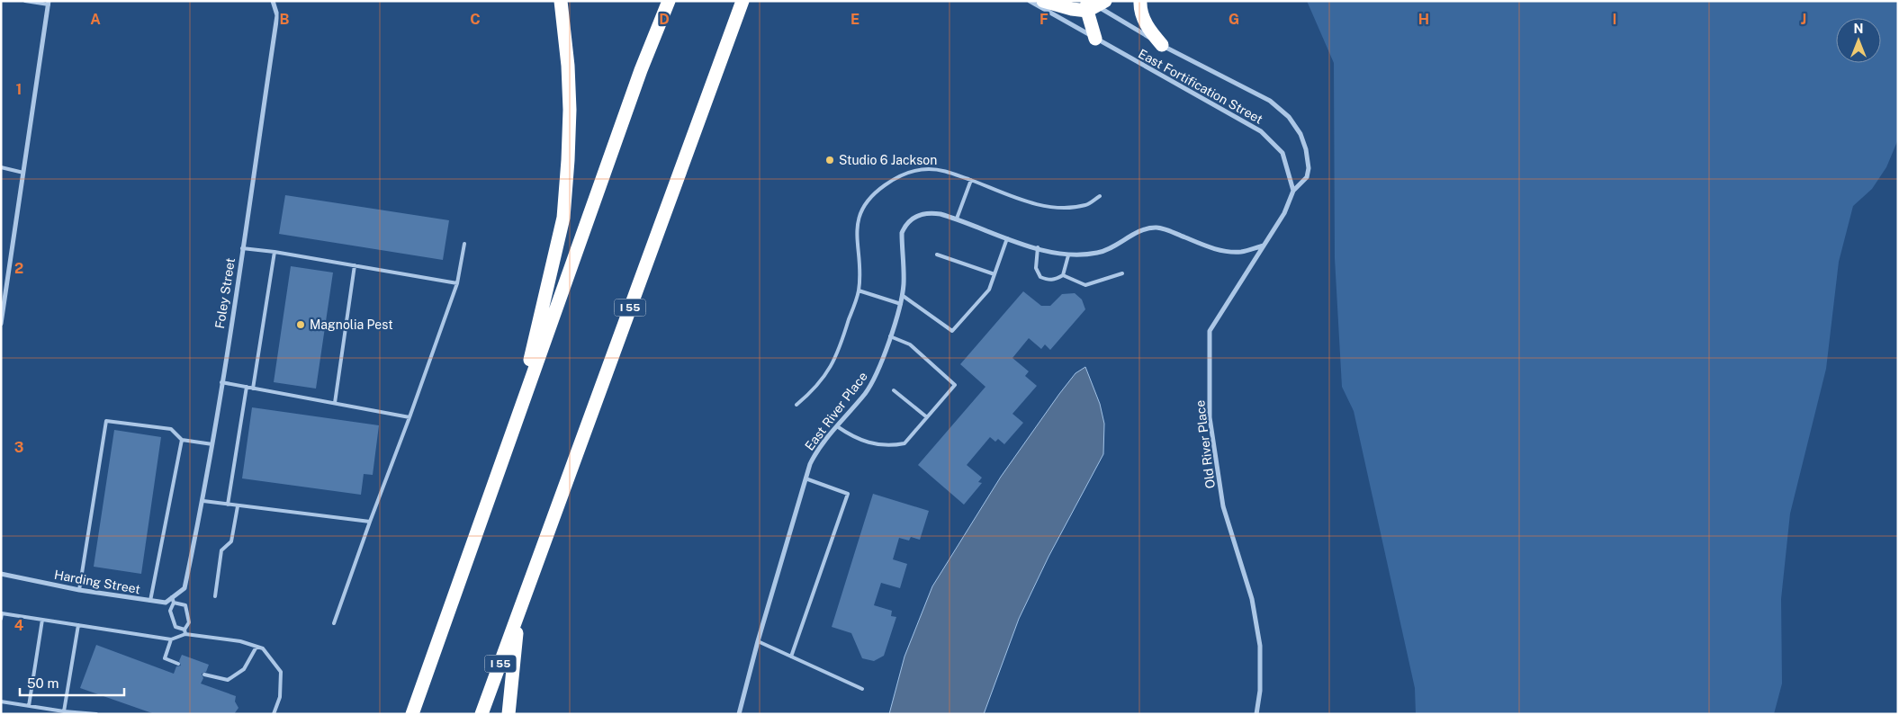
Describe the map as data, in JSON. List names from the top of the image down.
{
  "streets": {
    "highway": ["I 55"],
    "street": [
      "East Fortification Street",
      "Foley Street",
      "East River Place",
      "Old River Place",
      "Harding Street"
    ]
  },
  "crossings": [
    ["East Fortification Street", "Old River Place"],
    ["Foley Street", "Harding Street"],
    ["East River Place", "Old River Place"]
  ],
  "places": ["Studio 6 Jackson", "Magnolia Pest"],
  "scale_bar": "50 m",
  "north": "top",
  "grid": {
    "columns": [
      "A",
      "B",
      "C",
      "D",
      "E",
      "F",
      "G",
      "H",
      "I",
      "J"
    ],
    "rows": [
      "1",
      "2",
      "3",
      "4"
    ]
  }
}
